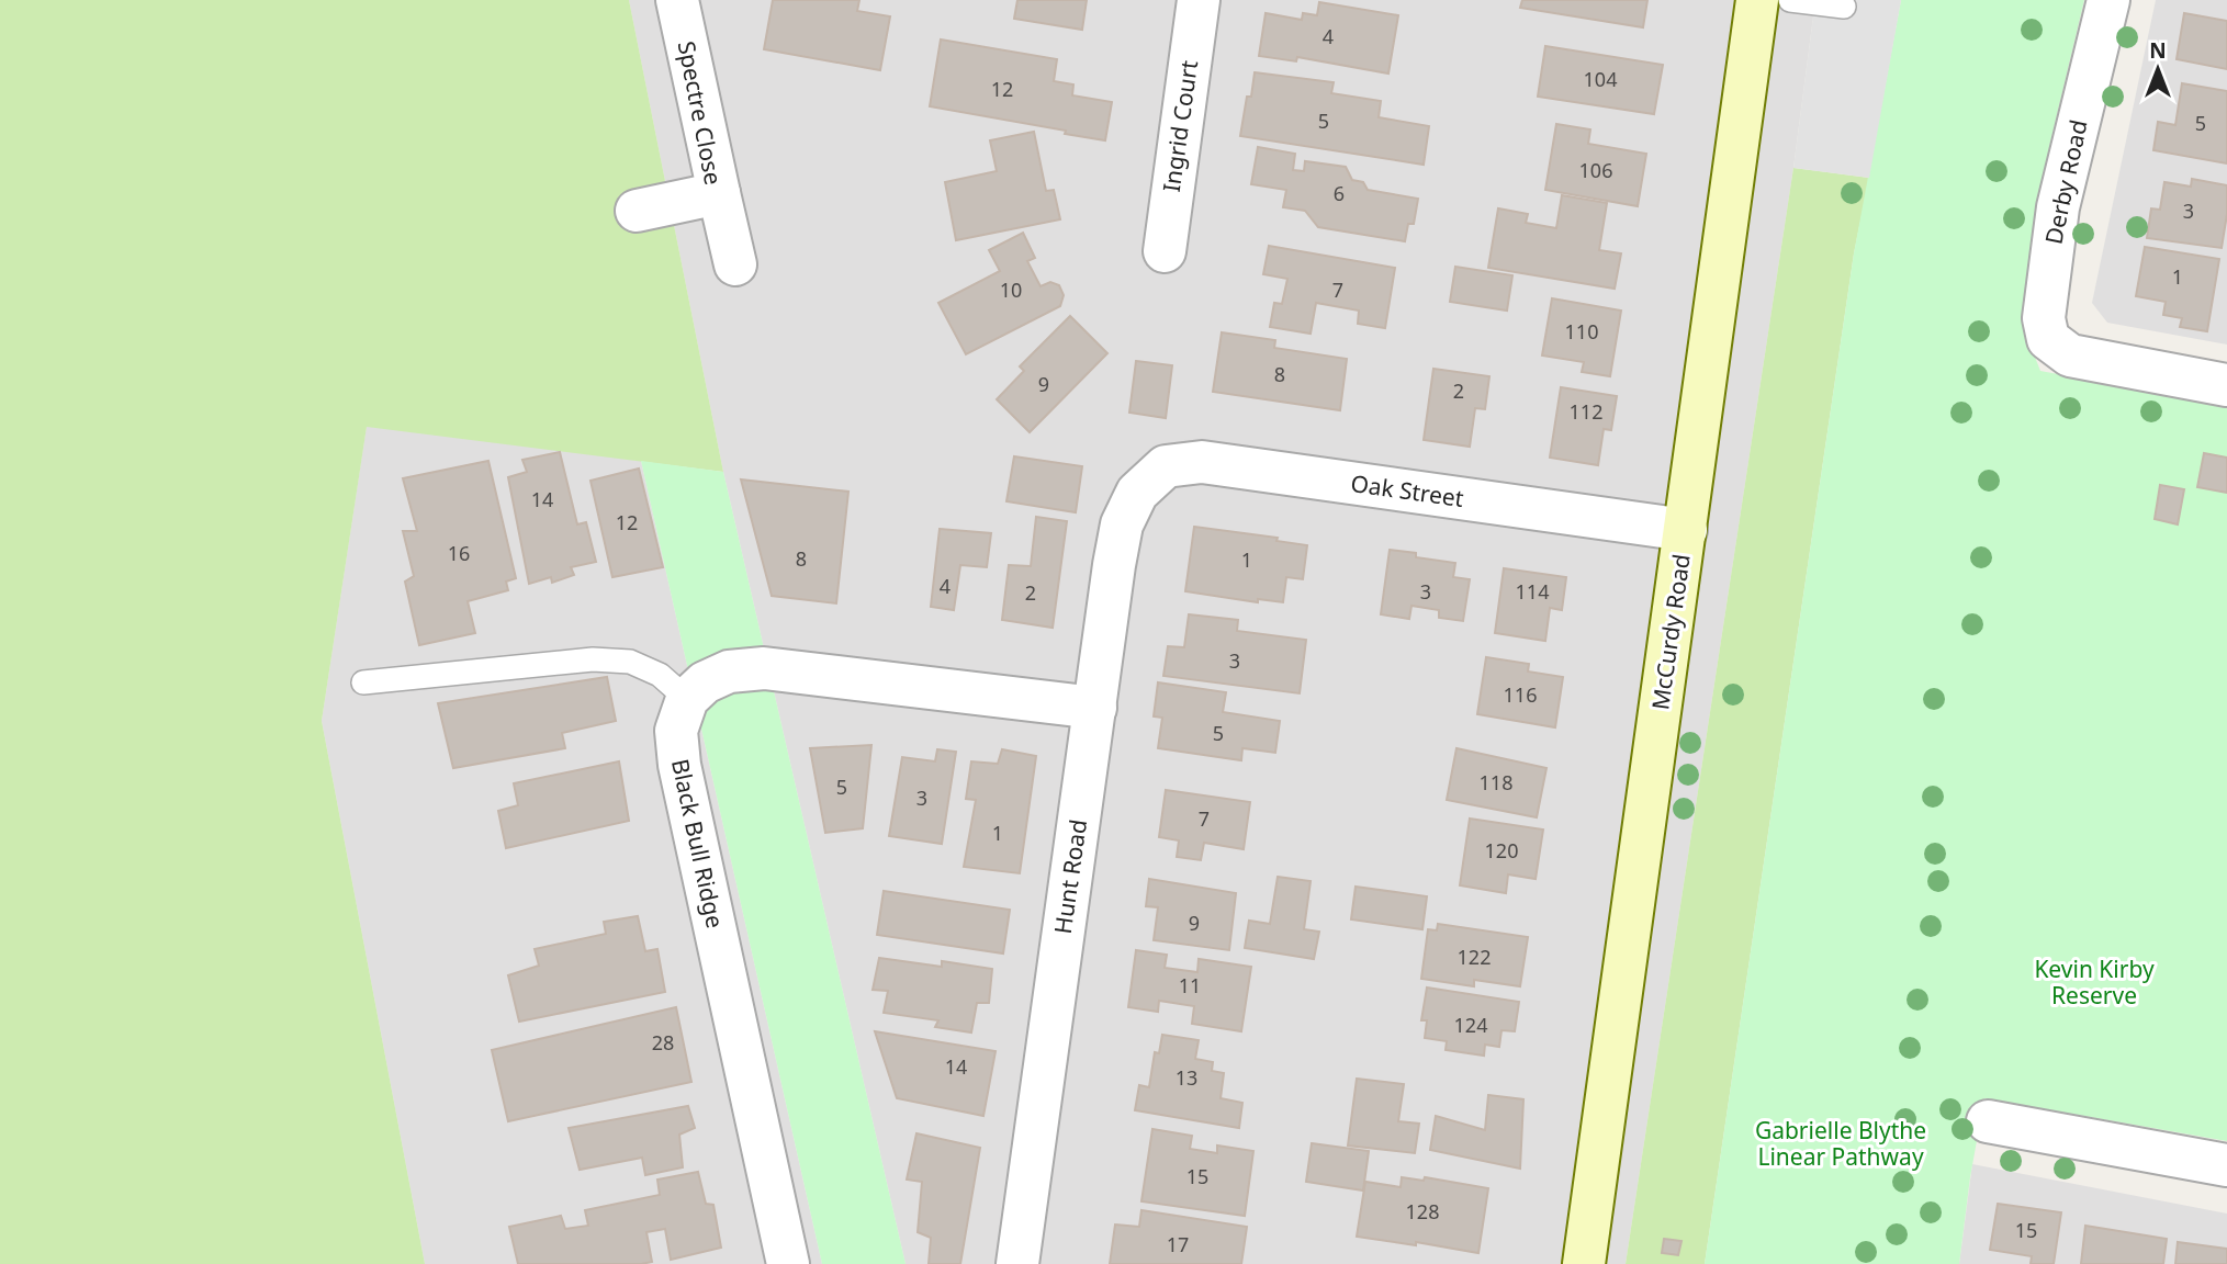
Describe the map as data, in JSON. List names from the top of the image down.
{
  "streets": {
    "main road": ["McCurdy Road"],
    "street": [
      "Spectre Close",
      "Ingrid Court",
      "Derby Road",
      "Oak Street",
      "Black Bull Ridge",
      "Hunt Road"
    ]
  },
  "crossings": [
    ["Oak Street", "McCurdy Road"],
    ["Oak Street", "Hunt Road"]
  ],
  "parks": ["Kevin Kirby Reserve", "Gabrielle Blythe Linear Pathway"],
  "house_numbers": [
    "4",
    "104",
    "12",
    "5",
    "5",
    "106",
    "6",
    "3",
    "1",
    "10",
    "7",
    "110",
    "8",
    "9",
    "2",
    "112",
    "14",
    "12",
    "16",
    "8",
    "1",
    "4",
    "3",
    "114",
    "2",
    "3",
    "116",
    "5",
    "118",
    "5",
    "3",
    "7",
    "1",
    "120",
    "9",
    "122",
    "11",
    "124",
    "28",
    "14",
    "13",
    "15",
    "128",
    "15",
    "17"
  ],
  "north": "top"
}
